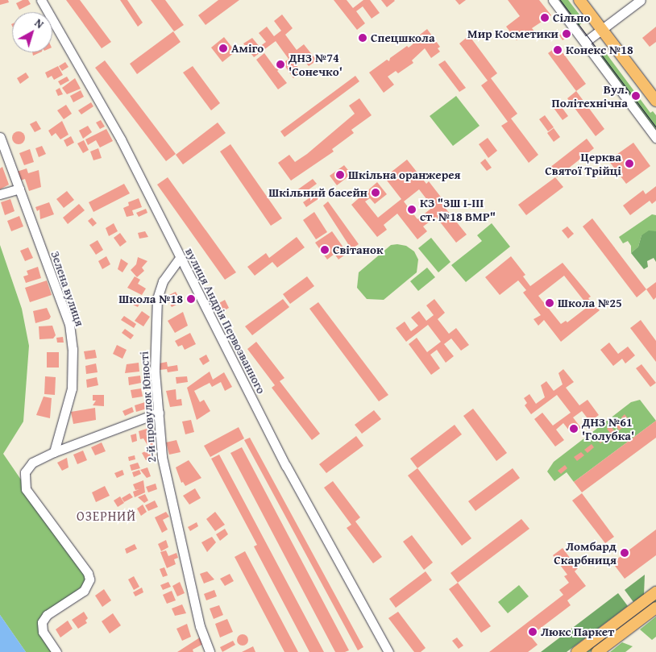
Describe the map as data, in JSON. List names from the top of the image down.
{
  "streets": {
    "street": ["Зелена вулиця", "вулиця Андрія Первозванного", "2-й провулок Юності"]
  },
  "crossings": [
    ["вулиця Андрія Первозванного", "2-й провулок Юності"]
  ],
  "districts": ["ОЗЕРНИЙ"],
  "places": [
    "Сільпо",
    "Мир Косметики",
    "Спецшкола",
    "Аміго",
    "Конекс №18",
    "ДНЗ №74 'Сонечко'",
    "Вул. Політехнічна",
    "Церква Святої Трійці",
    "Шкільна оранжерея",
    "Шкільний басейн",
    "КЗ \"ЗШ І-ІІІ ст. №18 ВМР\"",
    "Світанок",
    "Школа №18",
    "Школа №25",
    "ДНЗ №61 'Голубка'",
    "Ломбард Скарбниця",
    "Люкс Паркет"
  ],
  "north": "top right"
}
